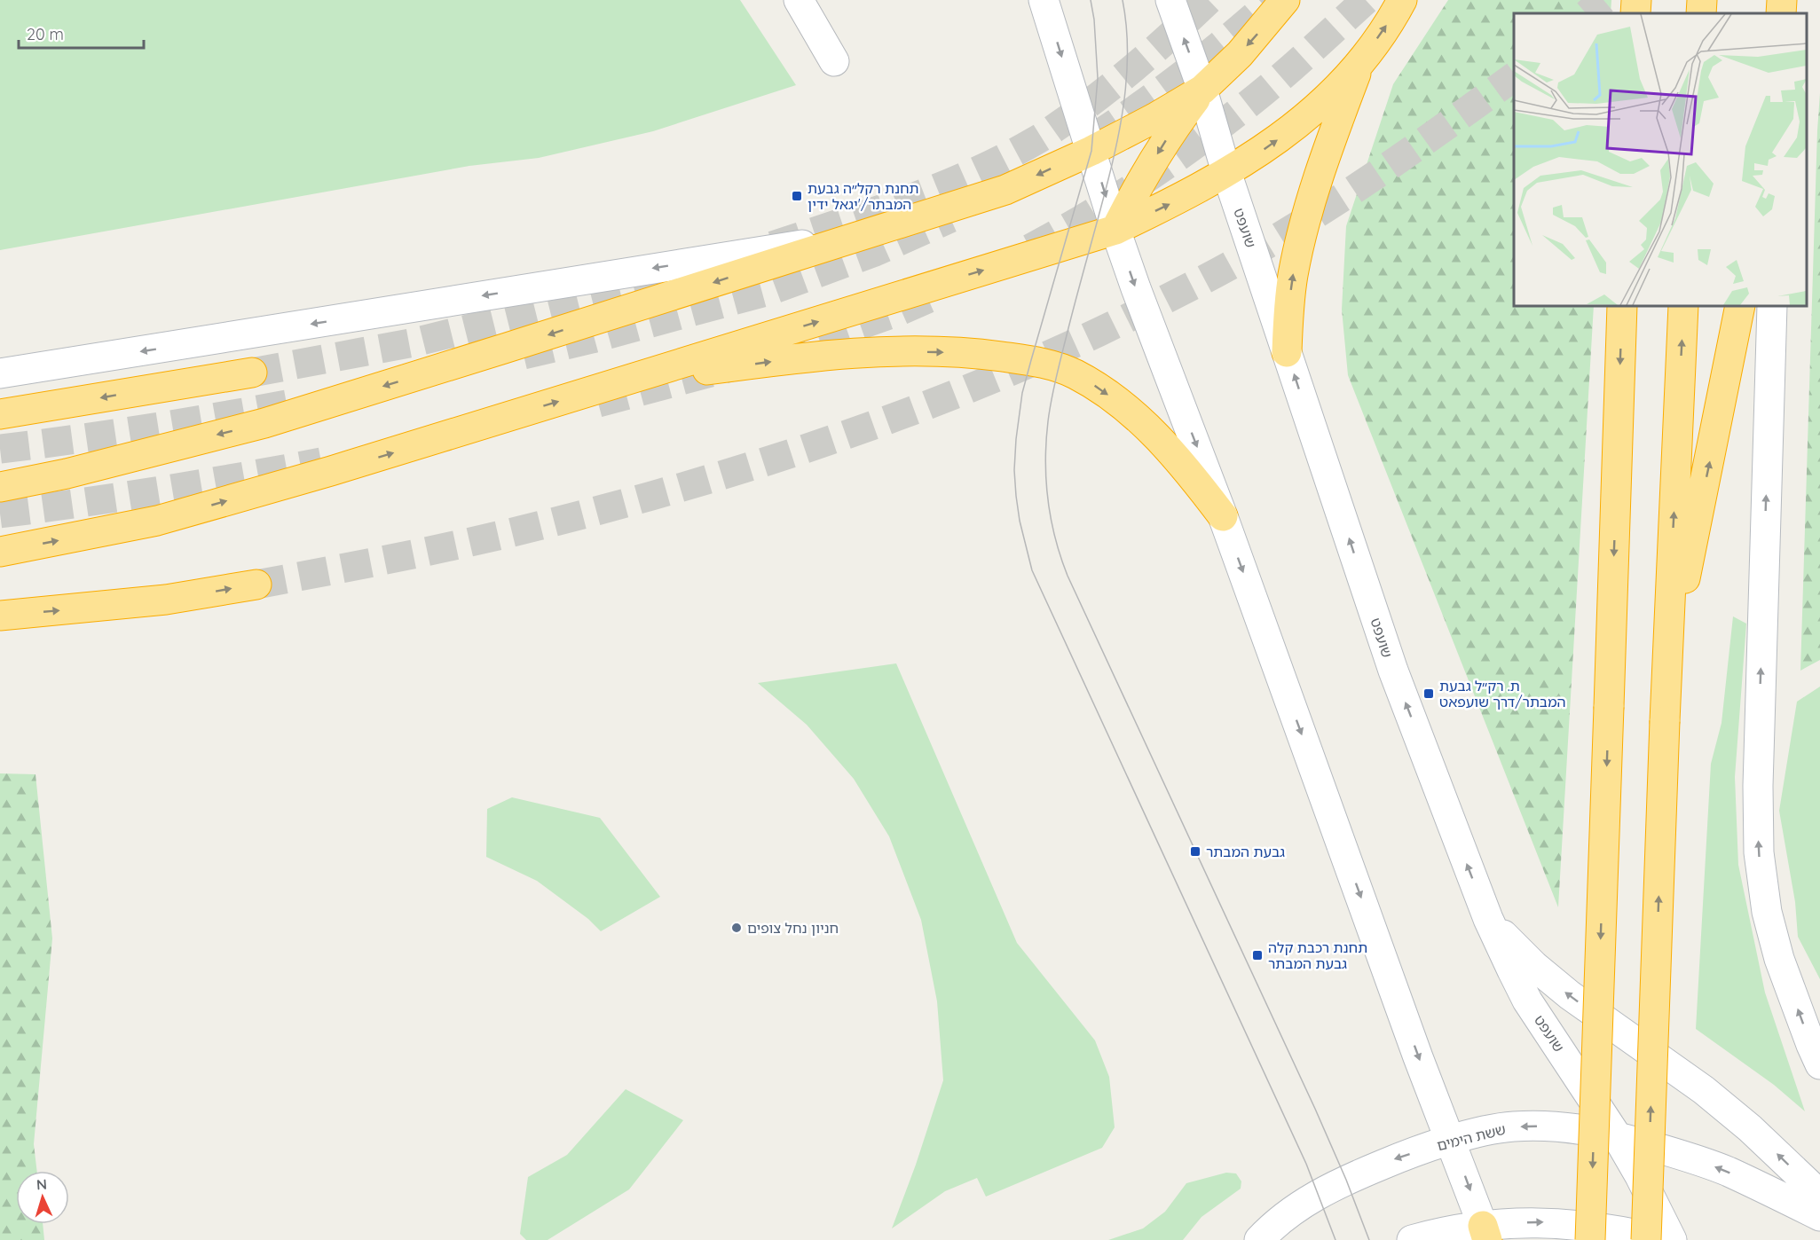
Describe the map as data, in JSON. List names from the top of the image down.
{
  "streets": {
    "street": ["שועפט", "ששת הימים"]
  },
  "crossings": [
    ["שועפט", "ששת הימים"]
  ],
  "places": {
    "transit": [
      "תחנת רקל״ה גבעת המבתר/'יגאל ידין",
      "ת. רק״ל גבעת המבתר/דרך שועפאט",
      "גבעת המבתר",
      "תחנת רכבת קלה גבעת המבתר"
    ],
    "other": ["חניון נחל צופים"]
  },
  "scale_bar": "20 m",
  "north": "top"
}
